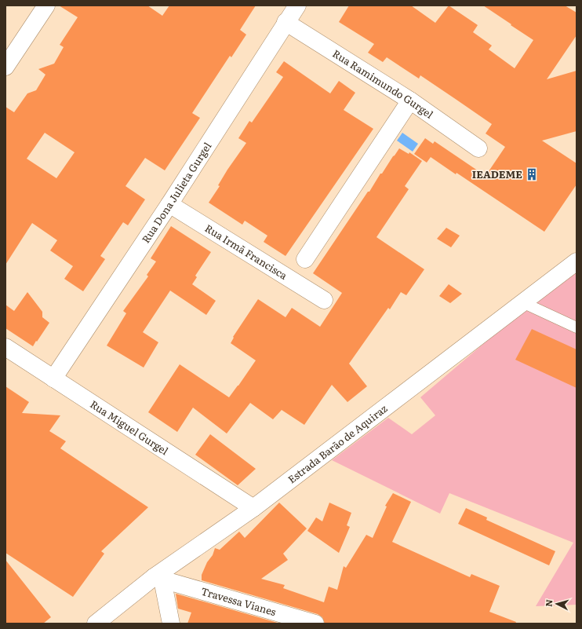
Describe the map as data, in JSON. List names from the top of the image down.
{
  "streets": {
    "street": [
      "Rua Ramimundo Gurgel",
      "Rua Dona Julieta Gurgel",
      "Rua Irmã Francisca",
      "Rua Miguel Gurgel",
      "Estrada Barão de Aquiraz",
      "Travessa Vianes"
    ]
  },
  "crossings": [
    ["Rua Ramimundo Gurgel", "Rua Dona Julieta Gurgel"],
    ["Rua Dona Julieta Gurgel", "Rua Irmã Francisca"],
    ["Rua Dona Julieta Gurgel", "Rua Miguel Gurgel"],
    ["Rua Miguel Gurgel", "Estrada Barão de Aquiraz"],
    ["Estrada Barão de Aquiraz", "Travessa Vianes"]
  ],
  "places": {
    "building": ["IEADEME"]
  },
  "north": "left"
}
